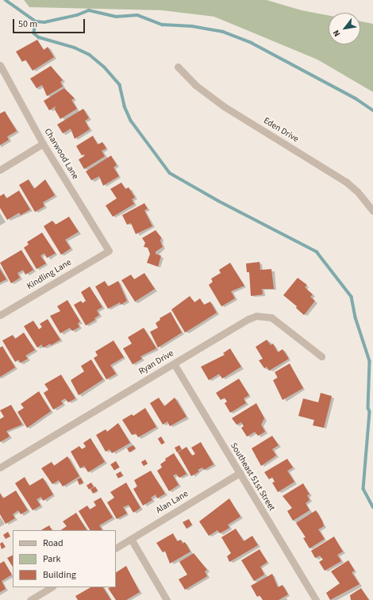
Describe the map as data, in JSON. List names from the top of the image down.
{
  "streets": {
    "street": [
      "Eden Drive",
      "Charwood Lane",
      "Kindling Lane",
      "Ryan Drive",
      "Southeast 51st Street",
      "Alan Lane"
    ]
  },
  "crossings": [
    ["Charwood Lane", "Kindling Lane"],
    ["Ryan Drive", "Southeast 51st Street"],
    ["Southeast 51st Street", "Alan Lane"]
  ],
  "legend": ["Road", "Park", "Building"],
  "scale_bar": "50 m",
  "north": "bottom left"
}
